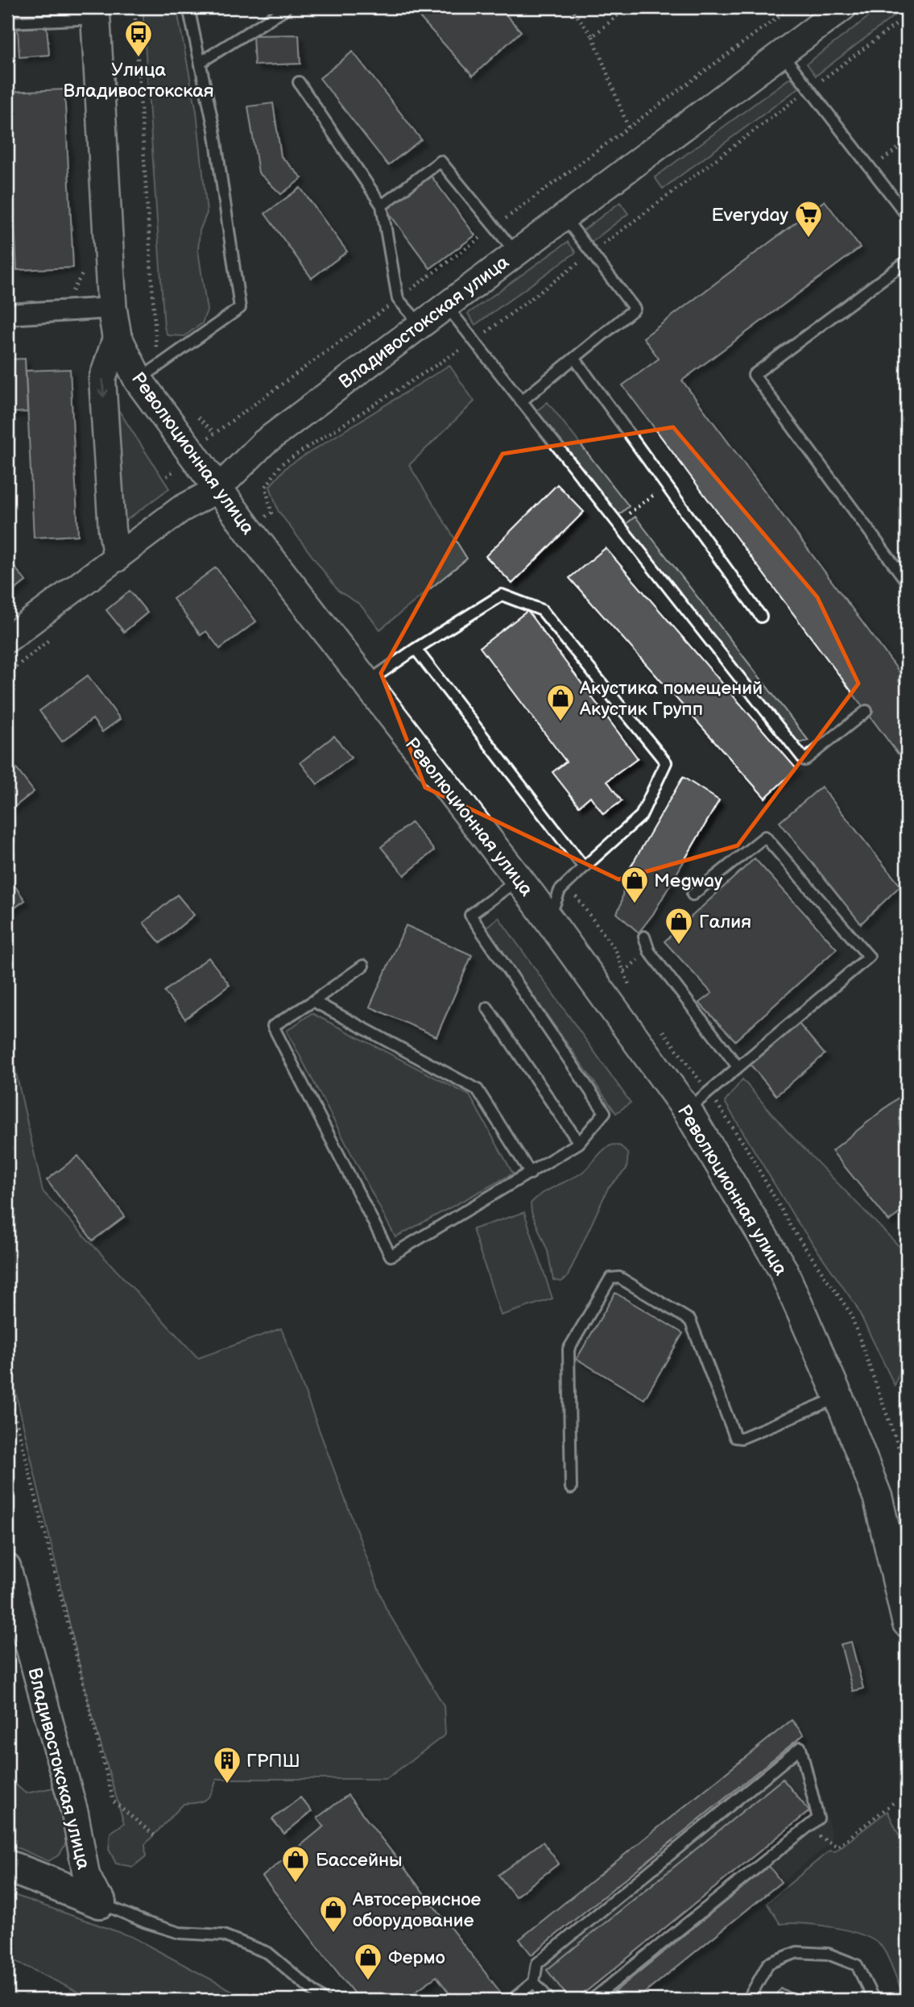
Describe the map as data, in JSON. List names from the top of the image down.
{
  "streets": {
    "main road": ["Революционная улица"],
    "street": ["Владивостокская улица"]
  },
  "crossings": [
    ["Владивостокская улица", "Революционная улица"]
  ],
  "places": {
    "bus stop": ["Улица Владивостокская"],
    "supermarket": ["Everyday"],
    "shop": [
      "Акустика помещений Акустик Групп",
      "Megway",
      "Галия",
      "Бассейны",
      "Автосервисное оборудование",
      "Фермо"
    ],
    "building": ["ГРПШ"]
  }
}
